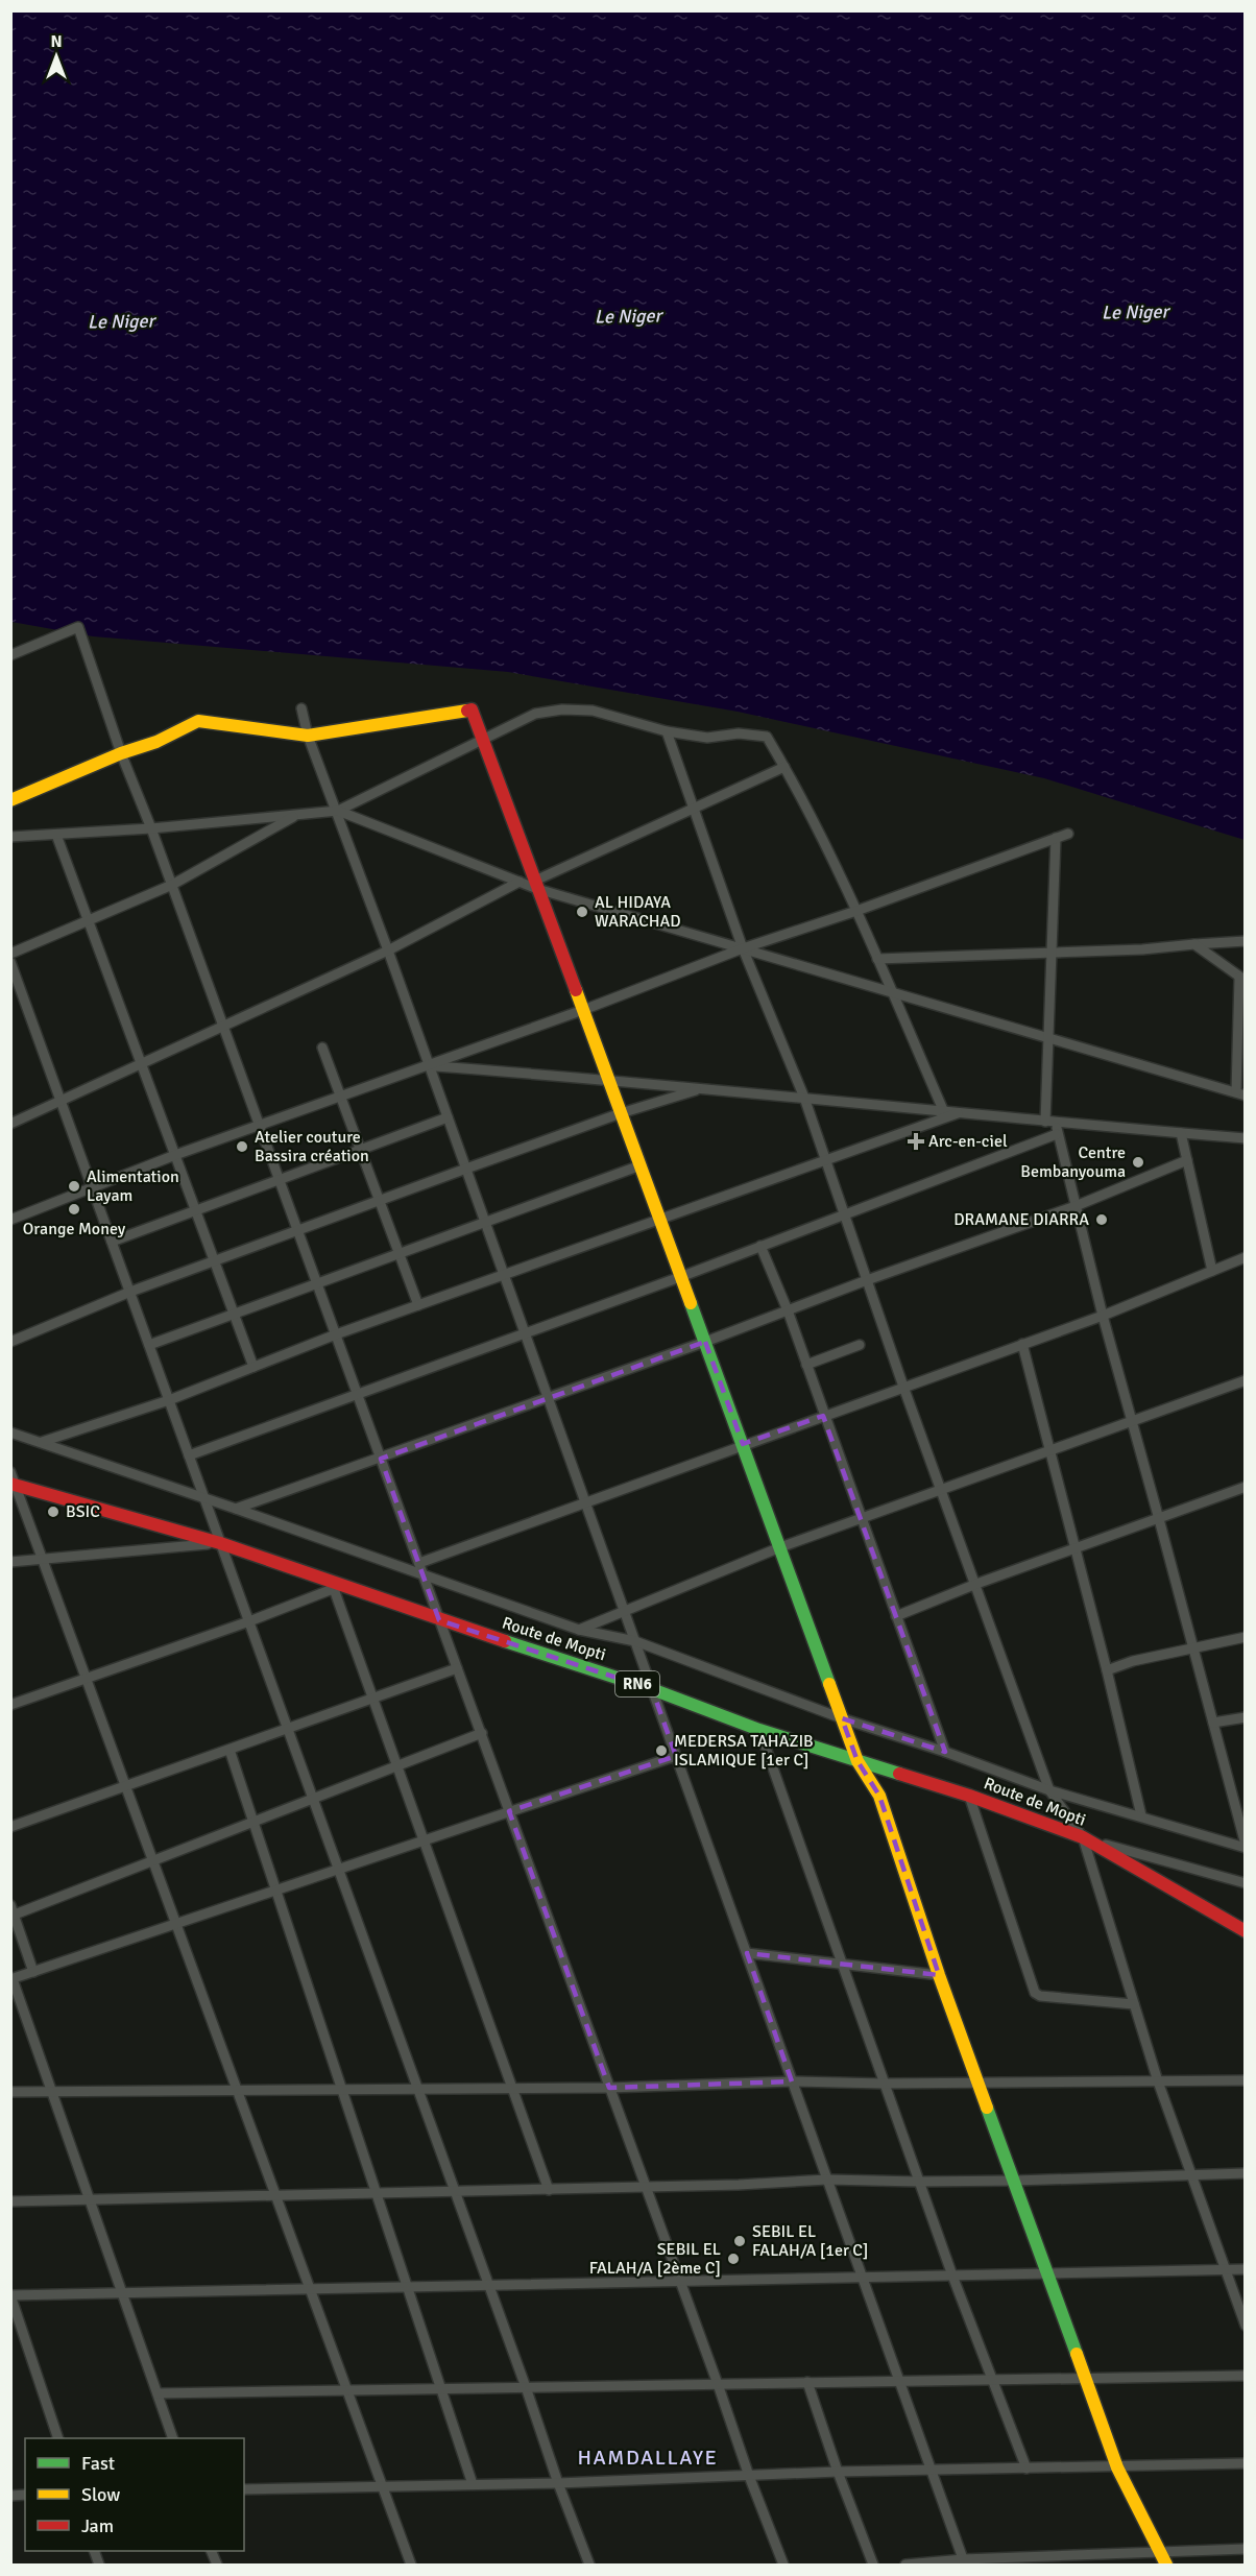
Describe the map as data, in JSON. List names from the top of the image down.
{
  "streets": {
    "main road": ["Route de Mopti", "RN6"]
  },
  "districts": ["HAMDALLAYE"],
  "water": ["Le Niger"],
  "places": {
    "other": [
      "AL HIDAYA WARACHAD",
      "Atelier couture Bassira création",
      "Centre Bembanyouma",
      "Alimentation Layam",
      "Orange Money",
      "DRAMANE DIARRA",
      "BSIC",
      "MEDERSA TAHAZIB ISLAMIQUE [1er C]",
      "SEBIL EL FALAH/A [1er C]",
      "SEBIL EL FALAH/A [2ème C]"
    ],
    "health": ["Arc-en-ciel"]
  },
  "legend": ["Fast", "Slow", "Jam"],
  "north": "top"
}
